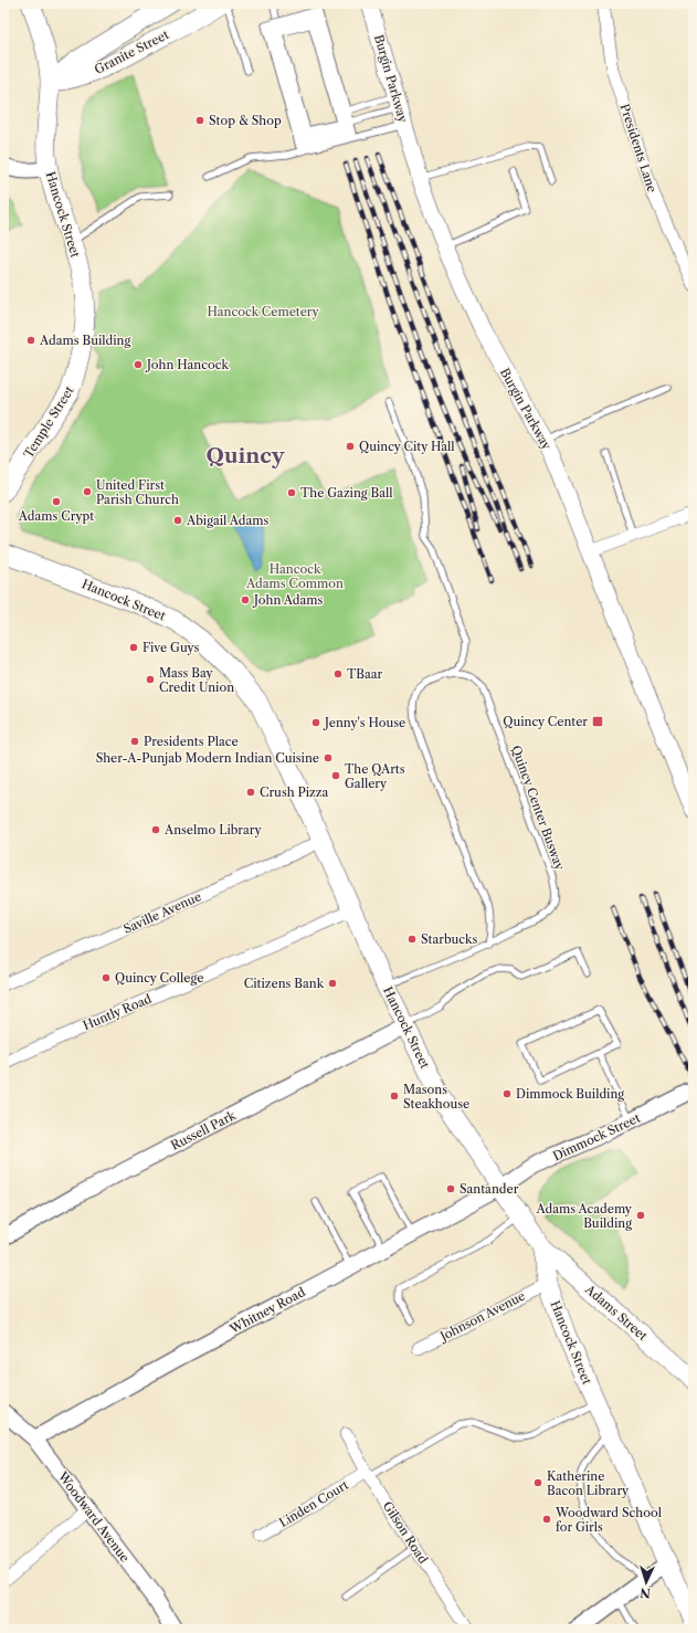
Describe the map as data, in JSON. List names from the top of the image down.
{
  "streets": {
    "main road": [
      "Granite Street",
      "Burgin Parkway",
      "Hancock Street",
      "Temple Street",
      "Adams Street"
    ],
    "street": [
      "Presidents Lane",
      "Saville Avenue",
      "Huntly Road",
      "Russell Park",
      "Dimmock Street",
      "Whitney Road",
      "Johnson Avenue",
      "Linden Court",
      "Woodward Avenue",
      "Gilson Road"
    ],
    "lane": ["Quincy Center Busway"]
  },
  "crossings": [
    ["Granite Street", "Hancock Street"],
    ["Hancock Street", "Temple Street"],
    ["Hancock Street", "Quincy Center Busway"],
    ["Hancock Street", "Saville Avenue"],
    ["Hancock Street", "Huntly Road"],
    ["Hancock Street", "Russell Park"],
    ["Hancock Street", "Dimmock Street"],
    ["Hancock Street", "Whitney Road"],
    ["Hancock Street", "Adams Street"],
    ["Hancock Street", "Johnson Avenue"],
    ["Dimmock Street", "Whitney Road"],
    ["Whitney Road", "Woodward Avenue"],
    ["Linden Court", "Gilson Road"]
  ],
  "districts": ["Quincy"],
  "parks": ["Hancock Cemetery", "Hancock Adams Common"],
  "places": {
    "other": [
      "Stop & Shop",
      "Adams Building",
      "John Hancock",
      "Quincy City Hall",
      "United First Parish Church",
      "The Gazing Ball",
      "Adams Crypt",
      "Abigail Adams",
      "John Adams",
      "Five Guys",
      "TBaar",
      "Mass Bay Credit Union",
      "Jenny's House",
      "Presidents Place",
      "Sher-A-Punjab Modern Indian Cuisine",
      "The QArts Gallery",
      "Crush Pizza",
      "Anselmo Library",
      "Starbucks",
      "Quincy College",
      "Citizens Bank",
      "Dimmock Building",
      "Masons Steakhouse",
      "Santander",
      "Adams Academy Building",
      "Katherine Bacon Library",
      "Woodward School for Girls"
    ],
    "transit": ["Quincy Center"]
  },
  "north": "bottom"
}
